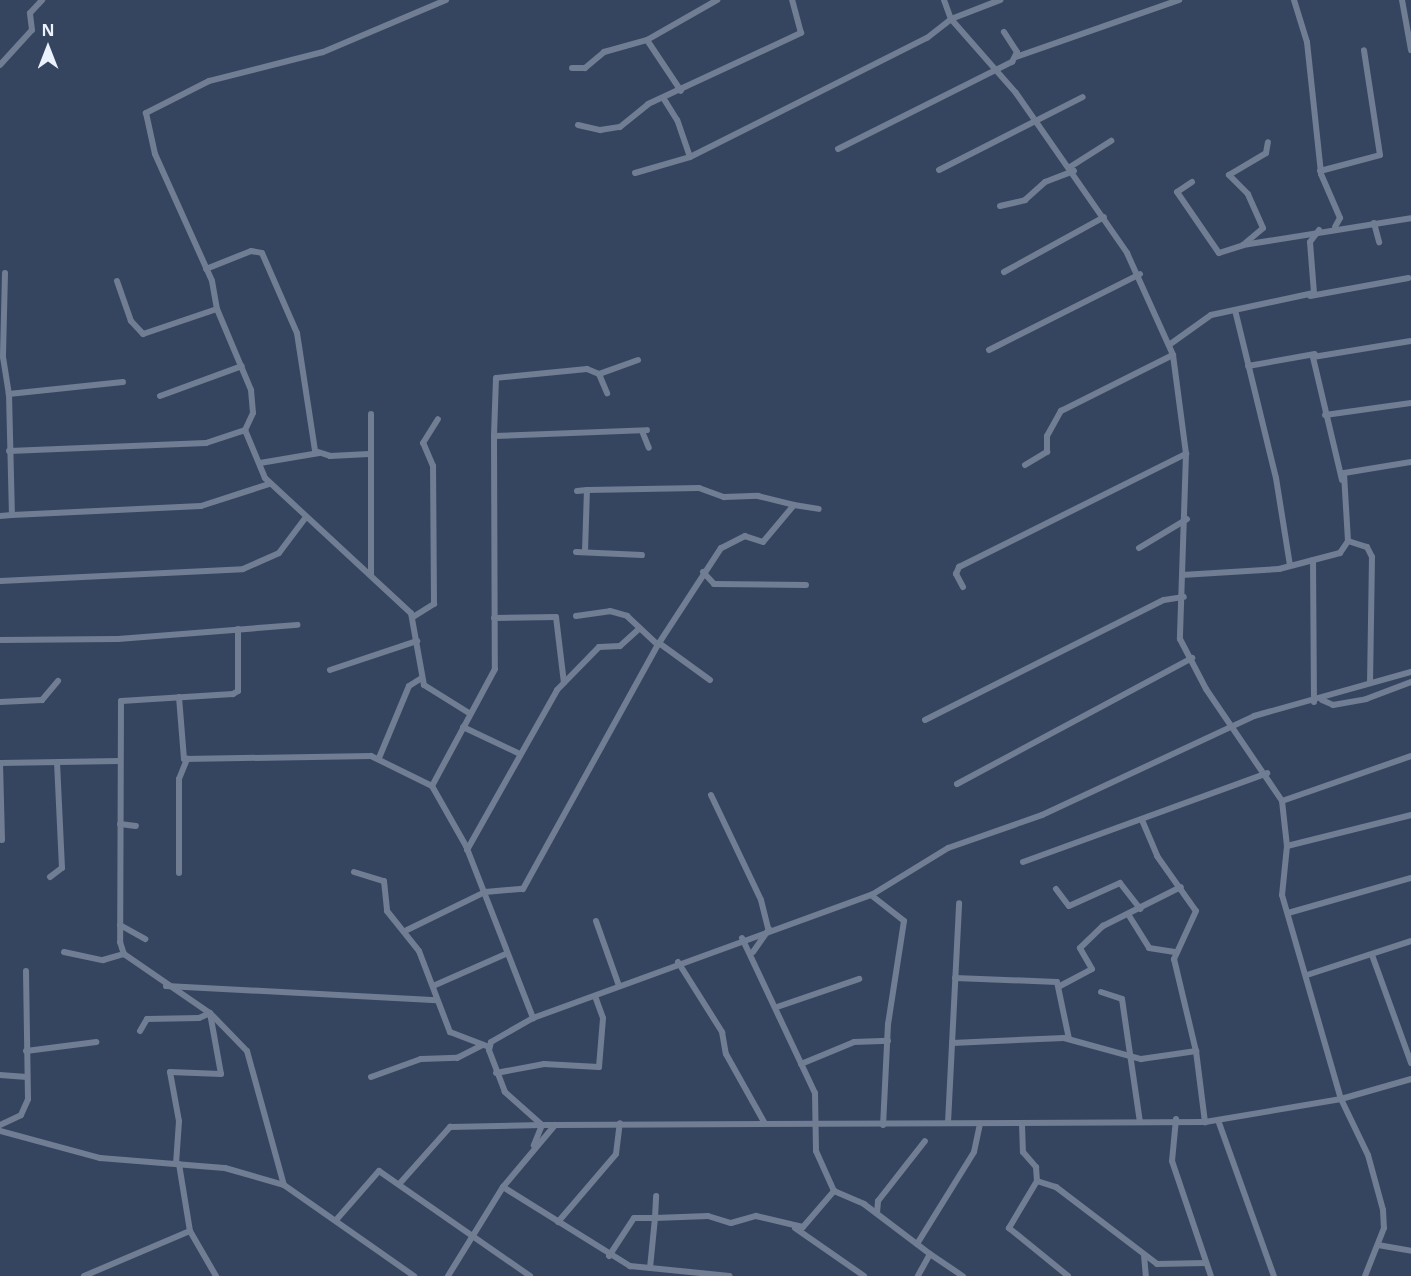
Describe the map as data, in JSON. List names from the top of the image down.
{
  "north": "top"
}
